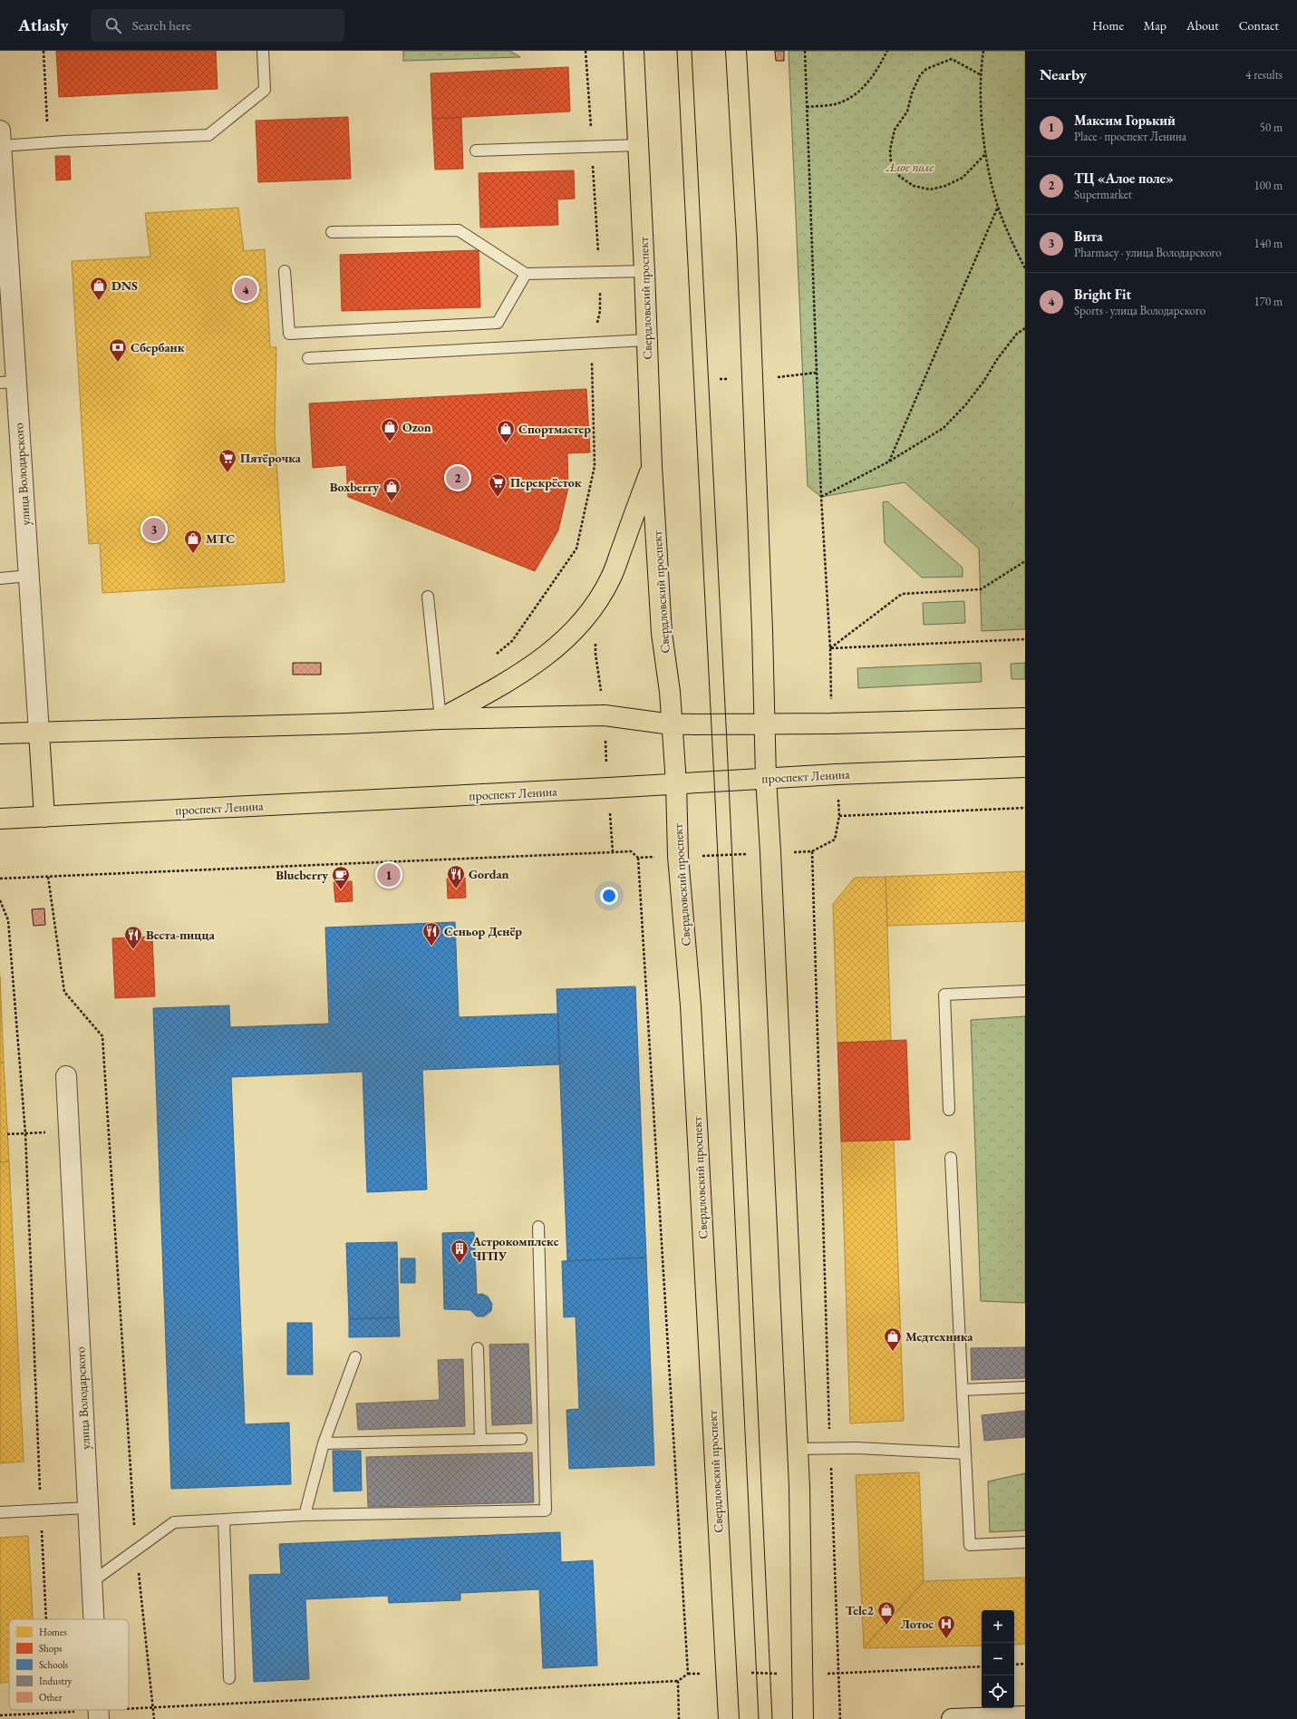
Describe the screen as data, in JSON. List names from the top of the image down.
{
  "streets": {
    "main road": ["Свердловский проспект", "улица Володарского", "проспект Ленина"]
  },
  "crossings": [
    ["Свердловский проспект", "проспект Ленина"],
    ["улица Володарского", "проспект Ленина"]
  ],
  "parks": ["Алое поле"],
  "places": {
    "shop": [
      "DNS",
      "Ozon",
      "Спортмастер",
      "Boxberry",
      "МТС",
      "Медтехника",
      "Tele2"
    ],
    "bank": ["Сбербанк"],
    "supermarket": ["Пятёрочка", "Перекрёсток"],
    "restaurant": ["Gordan", "Сеньор Денёр", "Веста-пицца"],
    "cafe": ["Blueberry"],
    "building": ["Астрокомплекс ЧГПУ"],
    "hospital": ["Лотос"]
  },
  "legend": [
    "Homes",
    "Shops",
    "Schools",
    "Industry",
    "Other"
  ],
  "page": {
    "header": "Atlasly",
    "search": "Search here",
    "nav": [
      "Home",
      "Map",
      "About",
      "Contact"
    ],
    "heading": ["Nearby", "4 results"],
    "list": [
      {
        "mark": "1",
        "name": "Максим Горький",
        "note": "Place · проспект Ленина",
        "value": "50 m"
      },
      {
        "mark": "2",
        "name": "ТЦ «Алое поле»",
        "note": "Supermarket",
        "value": "100 m"
      },
      {
        "mark": "3",
        "name": "Вита",
        "note": "Pharmacy · улица Володарского",
        "value": "140 m"
      },
      {
        "mark": "4",
        "name": "Bright Fit",
        "note": "Sports · улица Володарского",
        "value": "170 m"
      }
    ],
    "pins": [
      "4",
      "2",
      "3",
      "1"
    ],
    "map_buttons": ["+", "−"]
  }
}
